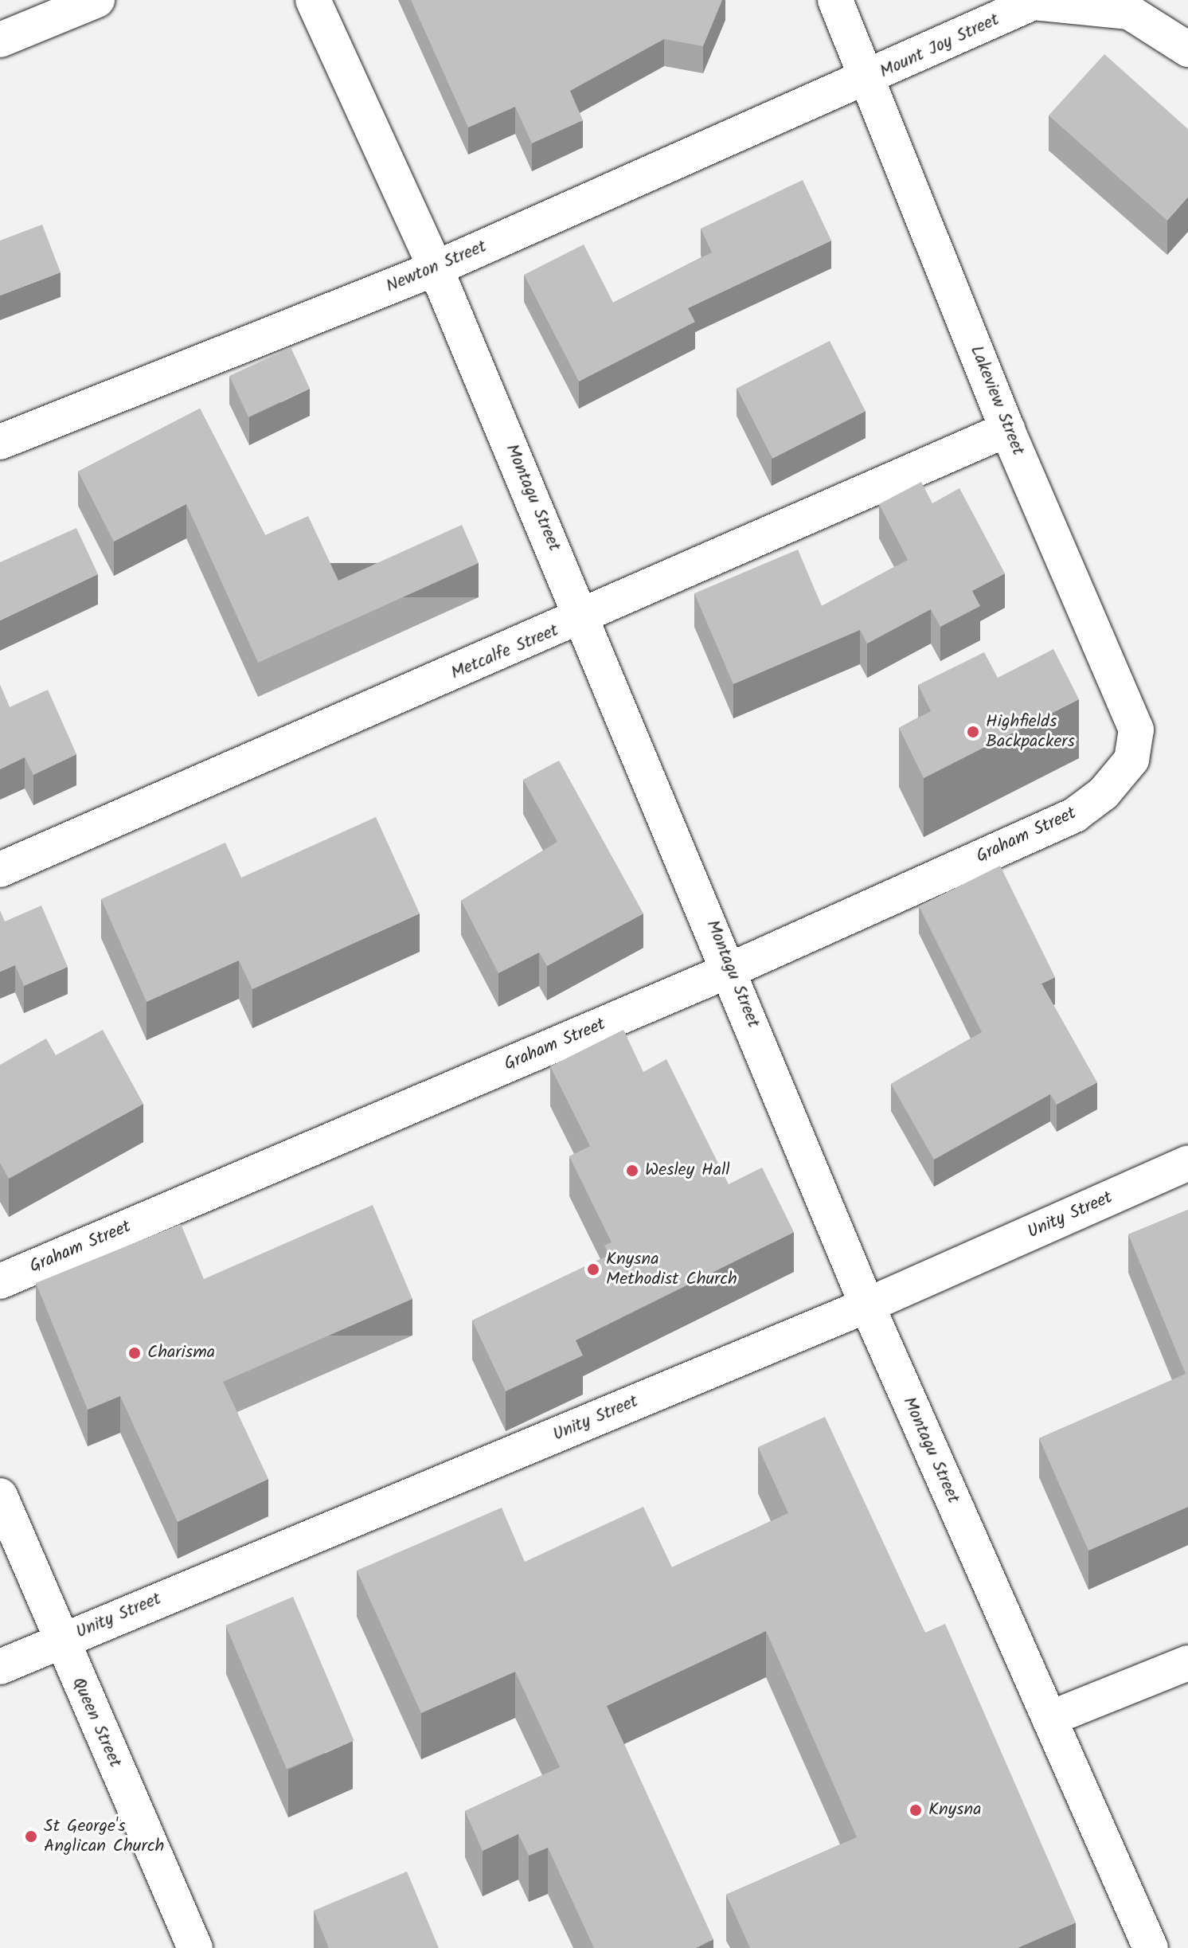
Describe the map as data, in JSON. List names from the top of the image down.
{
  "streets": {
    "street": [
      "Mount Joy Street",
      "Newton Street",
      "Lakeview Street",
      "Montagu Street",
      "Metcalfe Street",
      "Graham Street",
      "Unity Street",
      "Queen Street"
    ]
  },
  "crossings": [
    ["Mount Joy Street", "Newton Street"],
    ["Mount Joy Street", "Lakeview Street"],
    ["Newton Street", "Lakeview Street"],
    ["Newton Street", "Montagu Street"],
    ["Lakeview Street", "Metcalfe Street"],
    ["Lakeview Street", "Graham Street"],
    ["Montagu Street", "Metcalfe Street"],
    ["Montagu Street", "Graham Street"],
    ["Montagu Street", "Unity Street"],
    ["Unity Street", "Queen Street"]
  ],
  "places": [
    "Highfields Backpackers",
    "Wesley Hall",
    "Knysna Methodist Church",
    "Charisma",
    "Knysna",
    "St George's Anglican Church"
  ]
}
